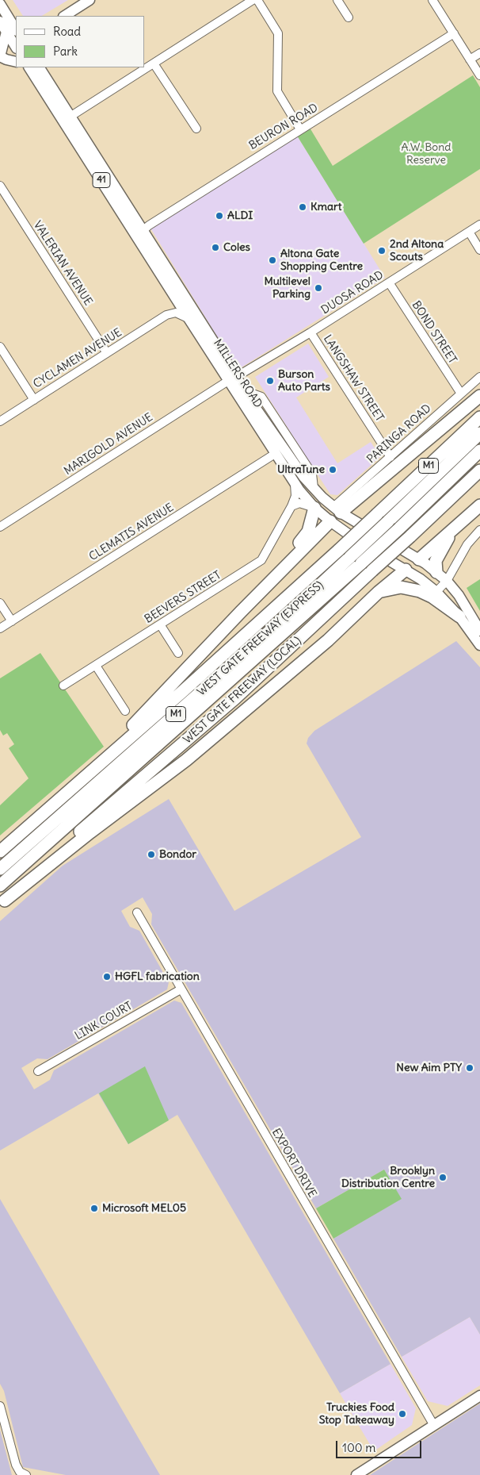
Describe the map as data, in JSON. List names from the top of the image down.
{
  "streets": {
    "highway": ["M1", "WEST GATE FREEWAY (EXPRESS)", "WEST GATE FREEWAY (LOCAL)"],
    "main road": ["41", "MILLERS ROAD"],
    "street": [
      "BEURON ROAD",
      "VALERIAN AVENUE",
      "DUOSA ROAD",
      "BOND STREET",
      "CYCLAMEN AVENUE",
      "LANGSHAW STREET",
      "PARINGA ROAD",
      "MARIGOLD AVENUE",
      "CLEMATIS AVENUE",
      "BEEVERS STREET",
      "LINK COURT",
      "EXPORT DRIVE"
    ]
  },
  "crossings": [
    ["BEURON ROAD", "MILLERS ROAD"],
    ["VALERIAN AVENUE", "CYCLAMEN AVENUE"],
    ["DUOSA ROAD", "BOND STREET"],
    ["DUOSA ROAD", "MILLERS ROAD"],
    ["DUOSA ROAD", "LANGSHAW STREET"],
    ["DUOSA ROAD", "MARIGOLD AVENUE"],
    ["BOND STREET", "PARINGA ROAD"],
    ["MILLERS ROAD", "PARINGA ROAD"],
    ["MILLERS ROAD", "MARIGOLD AVENUE"],
    ["MILLERS ROAD", "CLEMATIS AVENUE"],
    ["MILLERS ROAD", "BEEVERS STREET"],
    ["LANGSHAW STREET", "PARINGA ROAD"],
    ["LINK COURT", "EXPORT DRIVE"]
  ],
  "parks": ["A.W. Bond Reserve"],
  "places": [
    "Kmart",
    "ALDI",
    "Coles",
    "2nd Altona Scouts",
    "Altona Gate Shopping Centre",
    "Multilevel Parking",
    "Burson Auto Parts",
    "UltraTune",
    "Bondor",
    "HGFL fabrication",
    "New Aim PTY",
    "Brooklyn Distribution Centre",
    "Microsoft MEL05",
    "Truckies Food Stop Takeaway"
  ],
  "legend": ["Road", "Park"],
  "scale_bar": "100 m"
}
